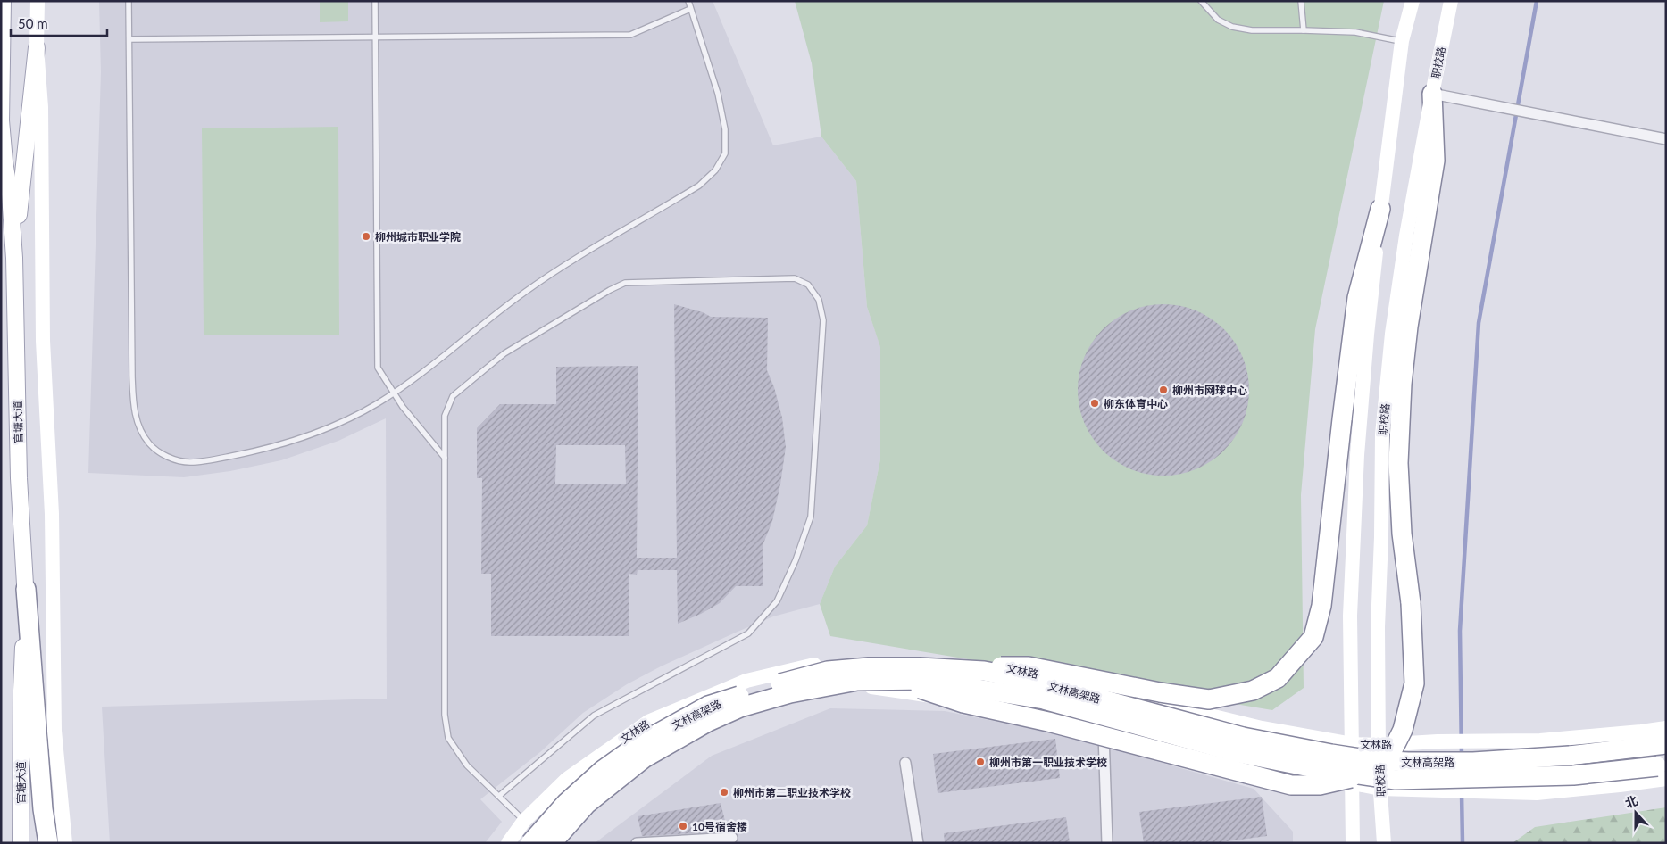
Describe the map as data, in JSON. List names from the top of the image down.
{
  "streets": {
    "highway": ["文林高架路"],
    "main road": ["职校路", "官塘大道", "文林路"]
  },
  "crossings": [
    ["职校路", "文林路"]
  ],
  "places": [
    "柳州城市职业学院",
    "柳州市网球中心",
    "柳东体育中心",
    "柳州市第一职业技术学校",
    "柳州市第二职业技术学校",
    "10号宿舍楼"
  ],
  "scale_bar": "50 m",
  "north": "top"
}
